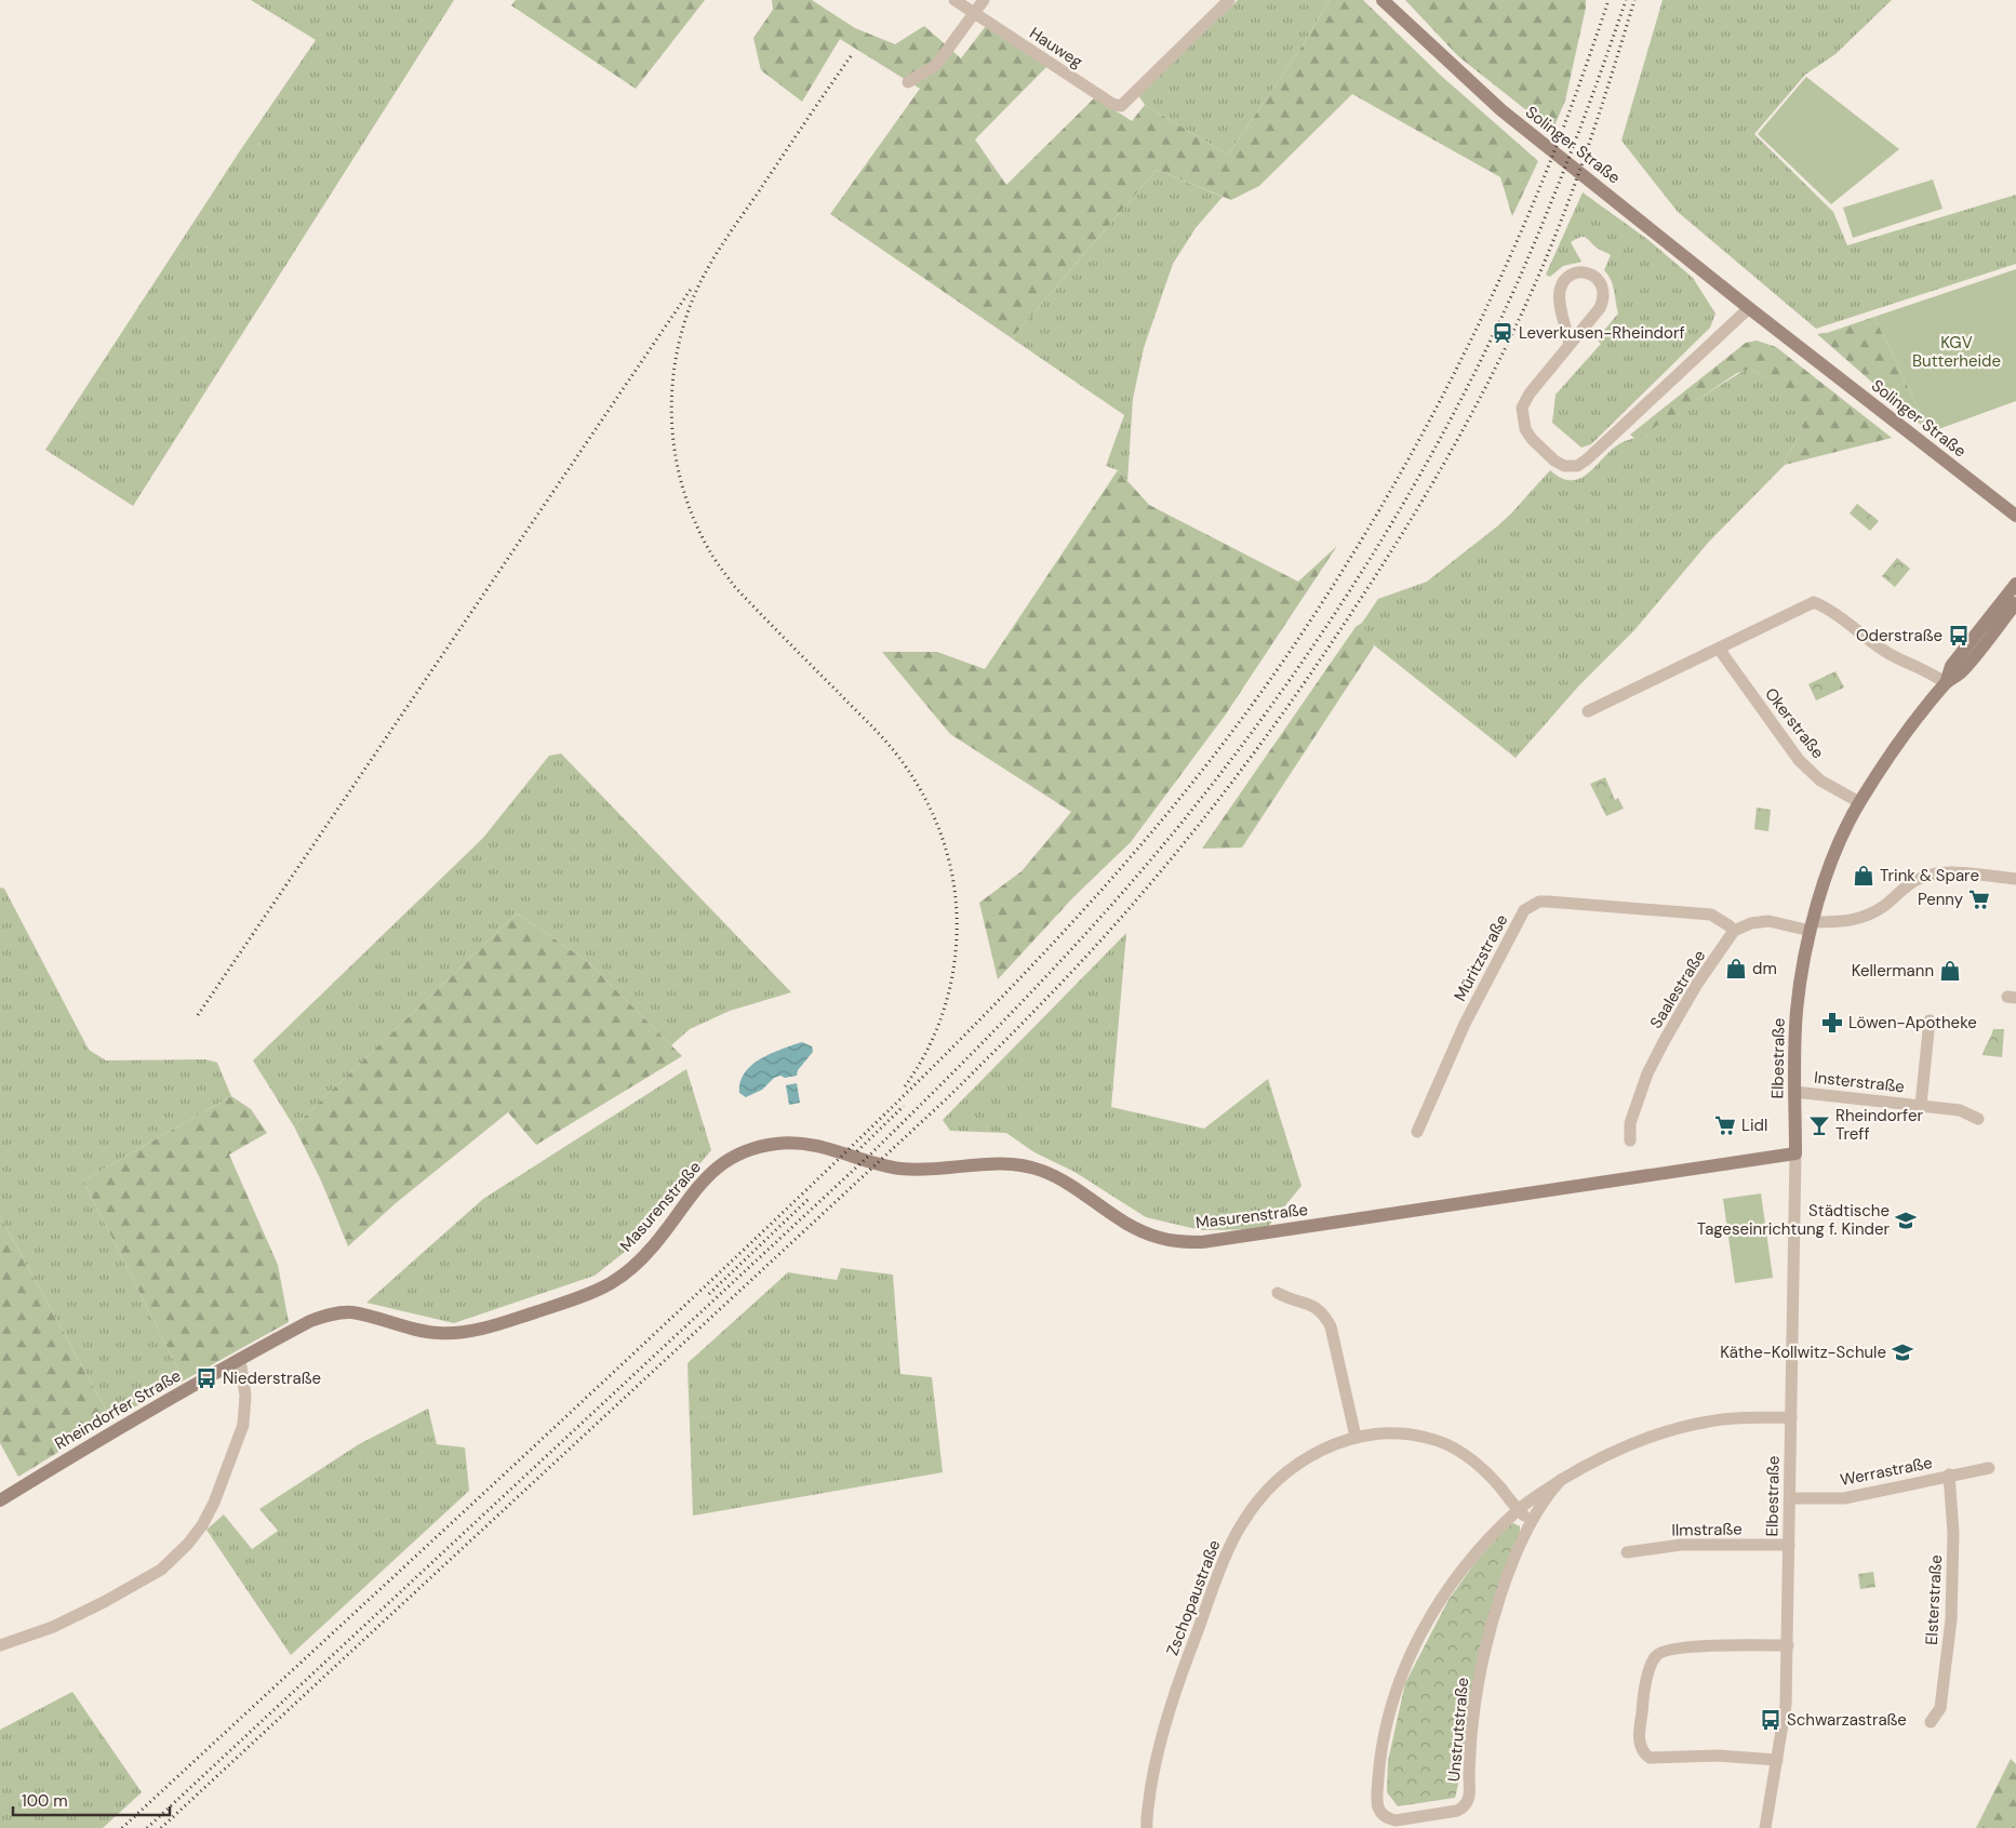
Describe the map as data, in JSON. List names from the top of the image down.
{
  "streets": {
    "main road": [
      "Solinger Straße",
      "Elbestraße",
      "Masurenstraße",
      "Rheindorfer Straße"
    ],
    "street": [
      "Hauweg",
      "Okerstraße",
      "Müritzstraße",
      "Saalestraße",
      "Insterstraße",
      "Werrastraße",
      "Ilmstraße",
      "Zschopaustraße",
      "Elsterstraße",
      "Unstrutstraße"
    ]
  },
  "crossings": [
    ["Okerstraße", "Elbestraße"],
    ["Müritzstraße", "Saalestraße"],
    ["Elbestraße", "Insterstraße"],
    ["Elbestraße", "Masurenstraße"],
    ["Elbestraße", "Werrastraße"],
    ["Elbestraße", "Ilmstraße"],
    ["Elbestraße", "Unstrutstraße"],
    ["Masurenstraße", "Rheindorfer Straße"],
    ["Werrastraße", "Elsterstraße"],
    ["Zschopaustraße", "Unstrutstraße"]
  ],
  "parks": ["KGV Butterheide"],
  "places": {
    "station": ["Leverkusen-Rheindorf"],
    "bus stop": ["Oderstraße", "Niederstraße", "Schwarzastraße"],
    "shop": ["Trink & Spare", "dm", "Kellermann"],
    "supermarket": ["Penny", "Lidl"],
    "pharmacy": ["Löwen-Apotheke"],
    "bar": ["Rheindorfer Treff"],
    "school or university": ["Städtische Tageseinrichtung f. Kinder", "Käthe-Kollwitz-Schule"]
  },
  "scale_bar": "100 m"
}
